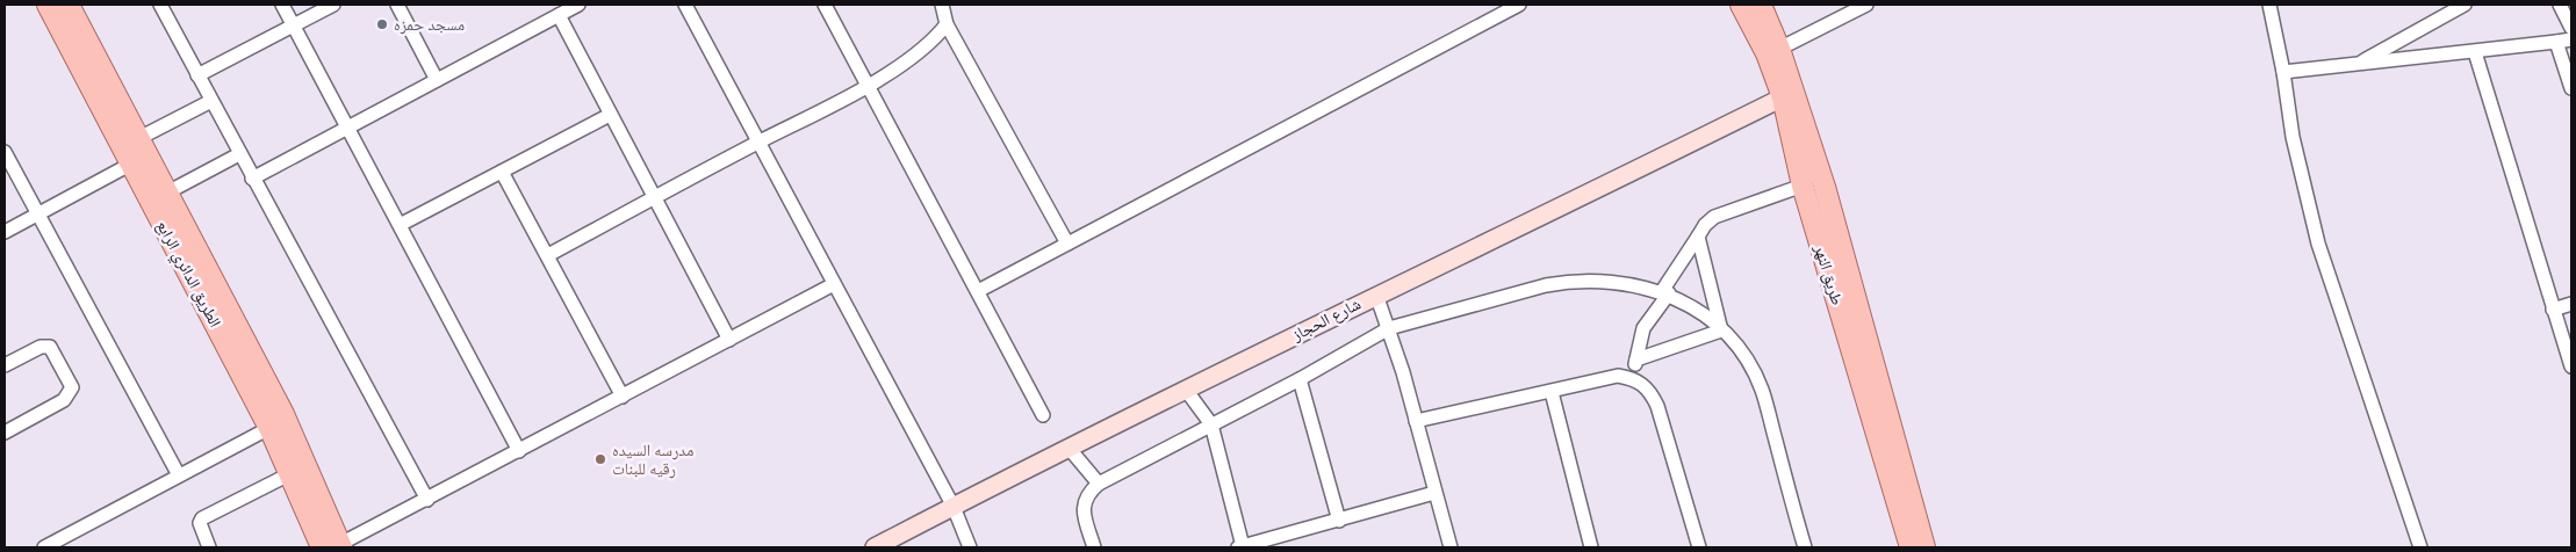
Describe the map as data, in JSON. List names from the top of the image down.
{
  "streets": {
    "main road": ["الطريق الدائري الرابع", "طريق النهر", "شارع الحجاز"]
  },
  "crossings": [
    ["طريق النهر", "شارع الحجاز"]
  ],
  "places": ["مسجد حمزه", "مدرسه السيده رقيه للبنات"]
}
